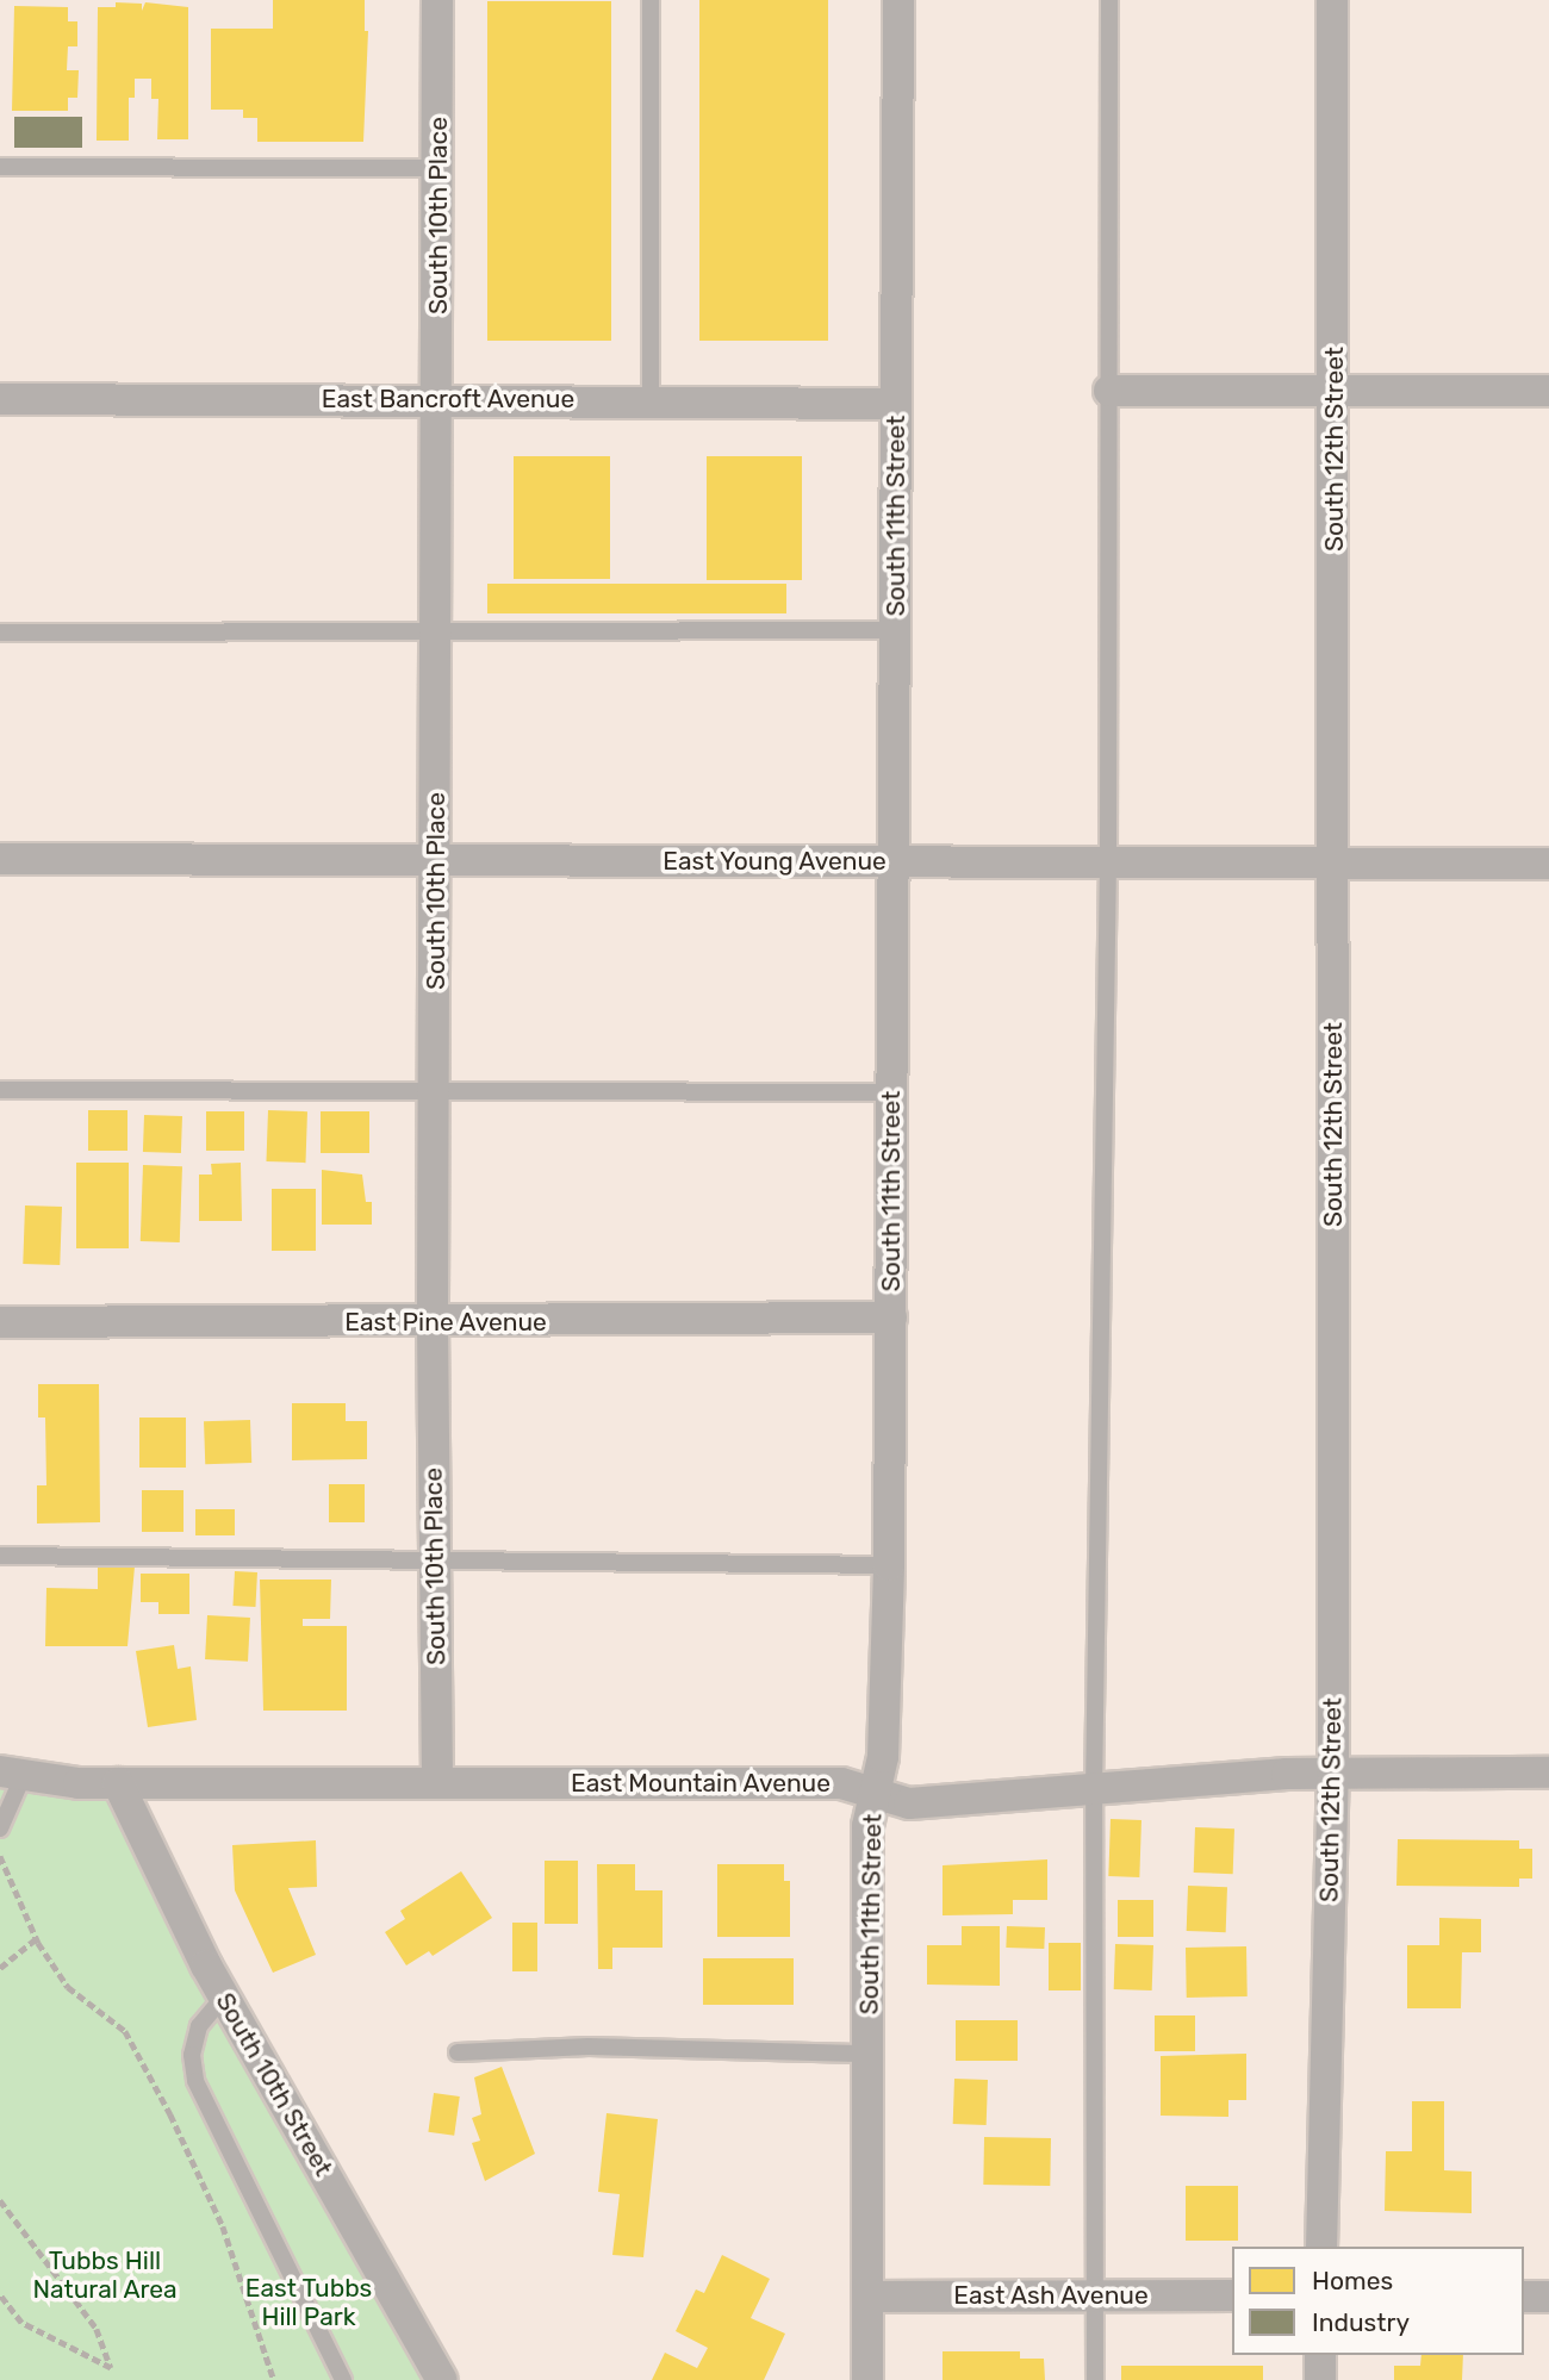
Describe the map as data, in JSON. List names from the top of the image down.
{
  "streets": {
    "street": [
      "South 10th Place",
      "East Bancroft Avenue",
      "South 12th Street",
      "South 11th Street",
      "East Young Avenue",
      "East Pine Avenue",
      "East Mountain Avenue",
      "South 10th Street",
      "East Ash Avenue"
    ]
  },
  "crossings": [
    ["South 10th Place", "East Bancroft Avenue"],
    ["South 10th Place", "East Young Avenue"],
    ["South 10th Place", "East Pine Avenue"],
    ["South 10th Place", "East Mountain Avenue"],
    ["East Bancroft Avenue", "South 11th Street"],
    ["South 12th Street", "East Young Avenue"],
    ["South 12th Street", "East Mountain Avenue"],
    ["South 11th Street", "East Young Avenue"],
    ["South 11th Street", "East Pine Avenue"],
    ["South 11th Street", "East Mountain Avenue"],
    ["South 11th Street", "East Ash Avenue"],
    ["East Mountain Avenue", "South 10th Street"]
  ],
  "parks": ["Tubbs Hill Natural Area", "East Tubbs Hill Park"],
  "legend": ["Homes", "Industry"]
}
